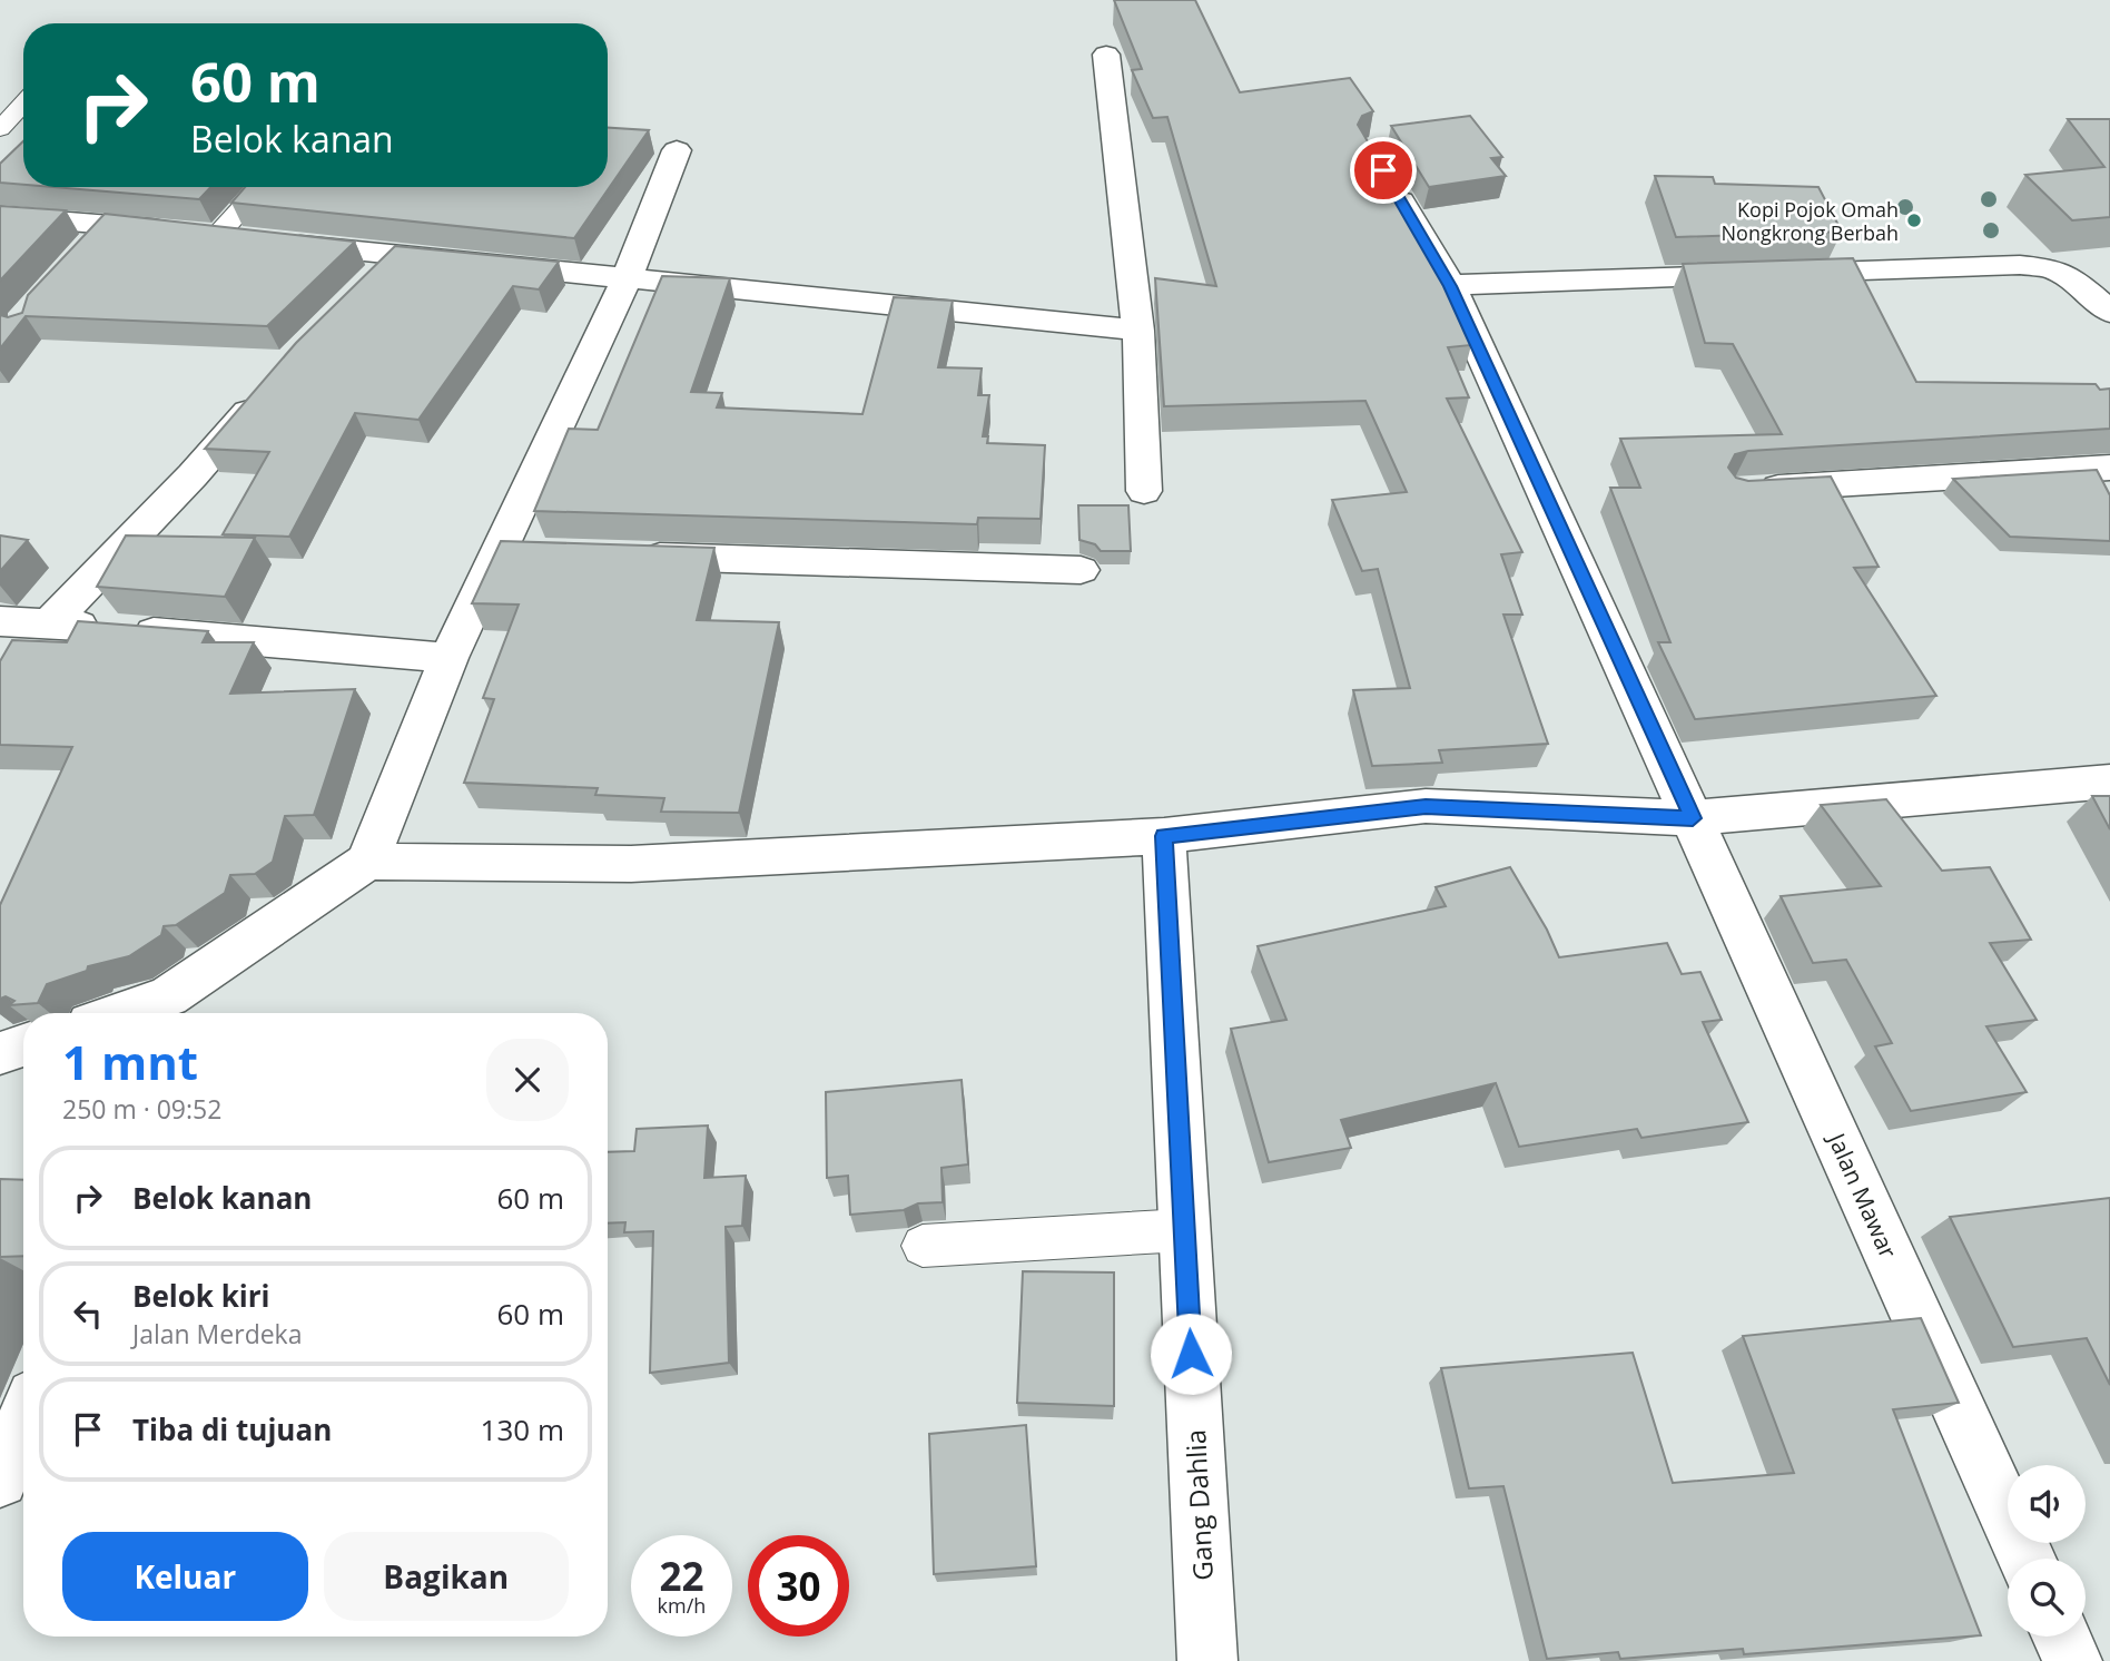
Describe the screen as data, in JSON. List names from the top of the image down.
{
  "streets": {
    "street": ["Jalan Mawar", "Gang Dahlia"]
  },
  "places": ["Kopi Pojok Omah Nongkrong Berbah"],
  "page": {
    "turn": ["60 m", "Belok kanan"],
    "heading": ["1 mnt", "250 m · 09:52"],
    "list": [
      {
        "name": "Belok kanan",
        "value": "60 m"
      },
      {
        "name": "Belok kiri",
        "note": "Jalan Merdeka",
        "value": "60 m"
      },
      {
        "name": "Tiba di tujuan",
        "value": "130 m"
      }
    ],
    "buttons": ["Keluar", "Bagikan"],
    "speed": "22 km/h",
    "limit": "30"
  }
}
